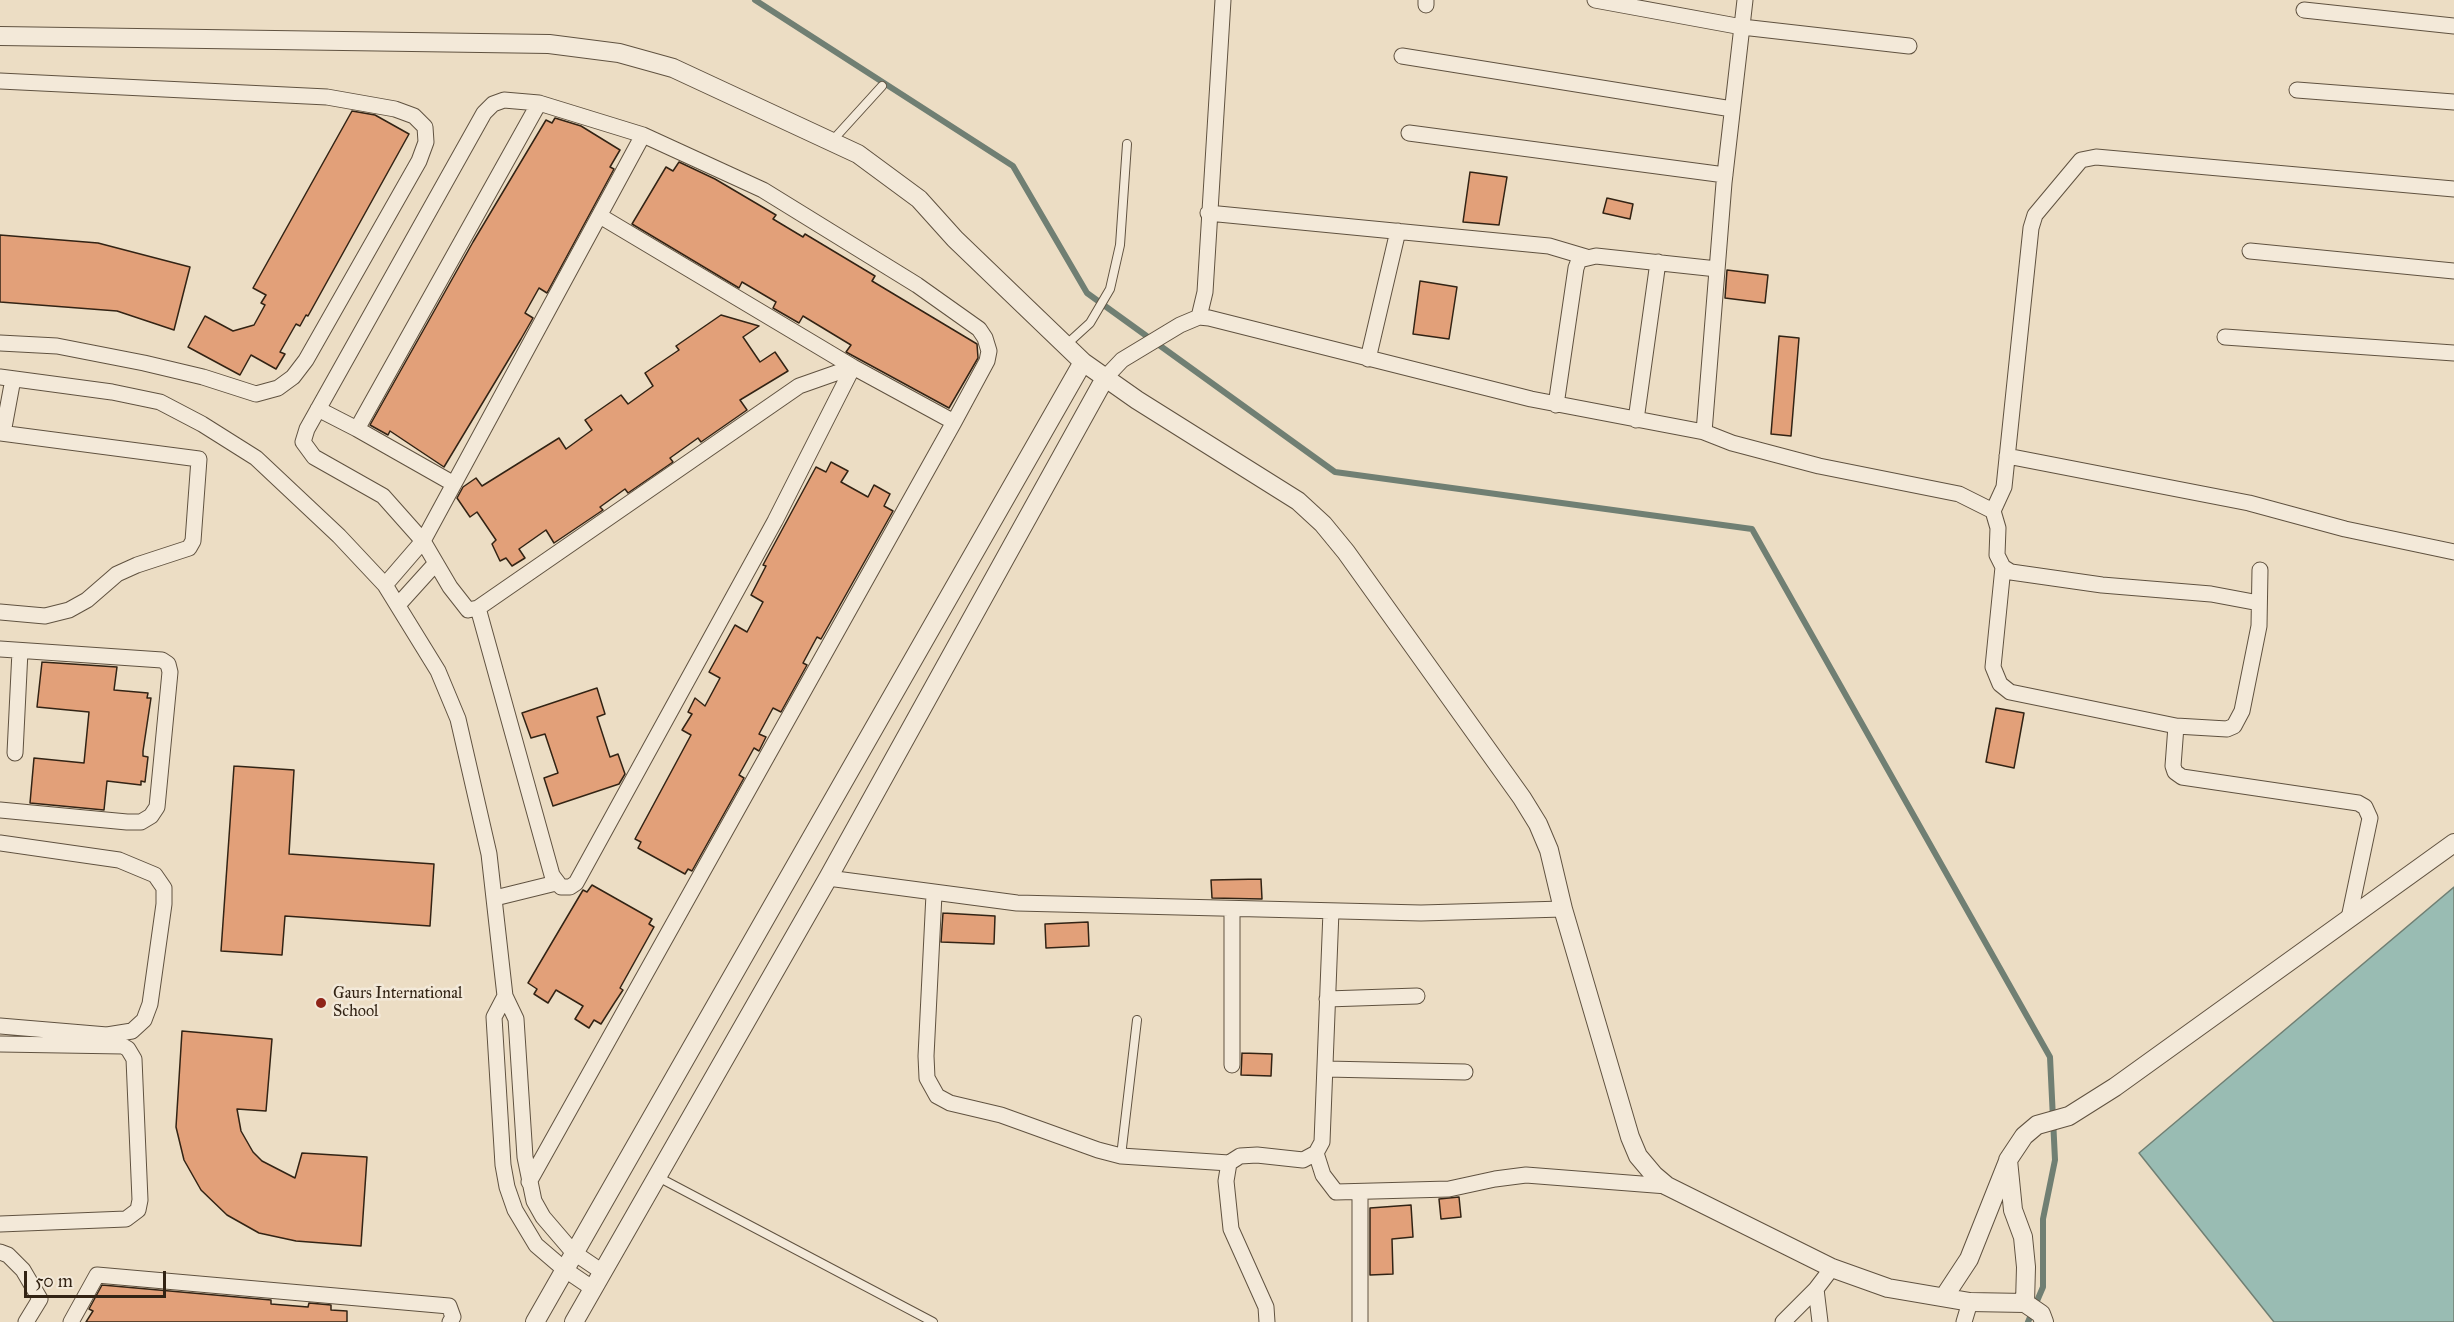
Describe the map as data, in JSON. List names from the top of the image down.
{
  "places": ["Gaurs International School"],
  "scale_bar": "50 m"
}
